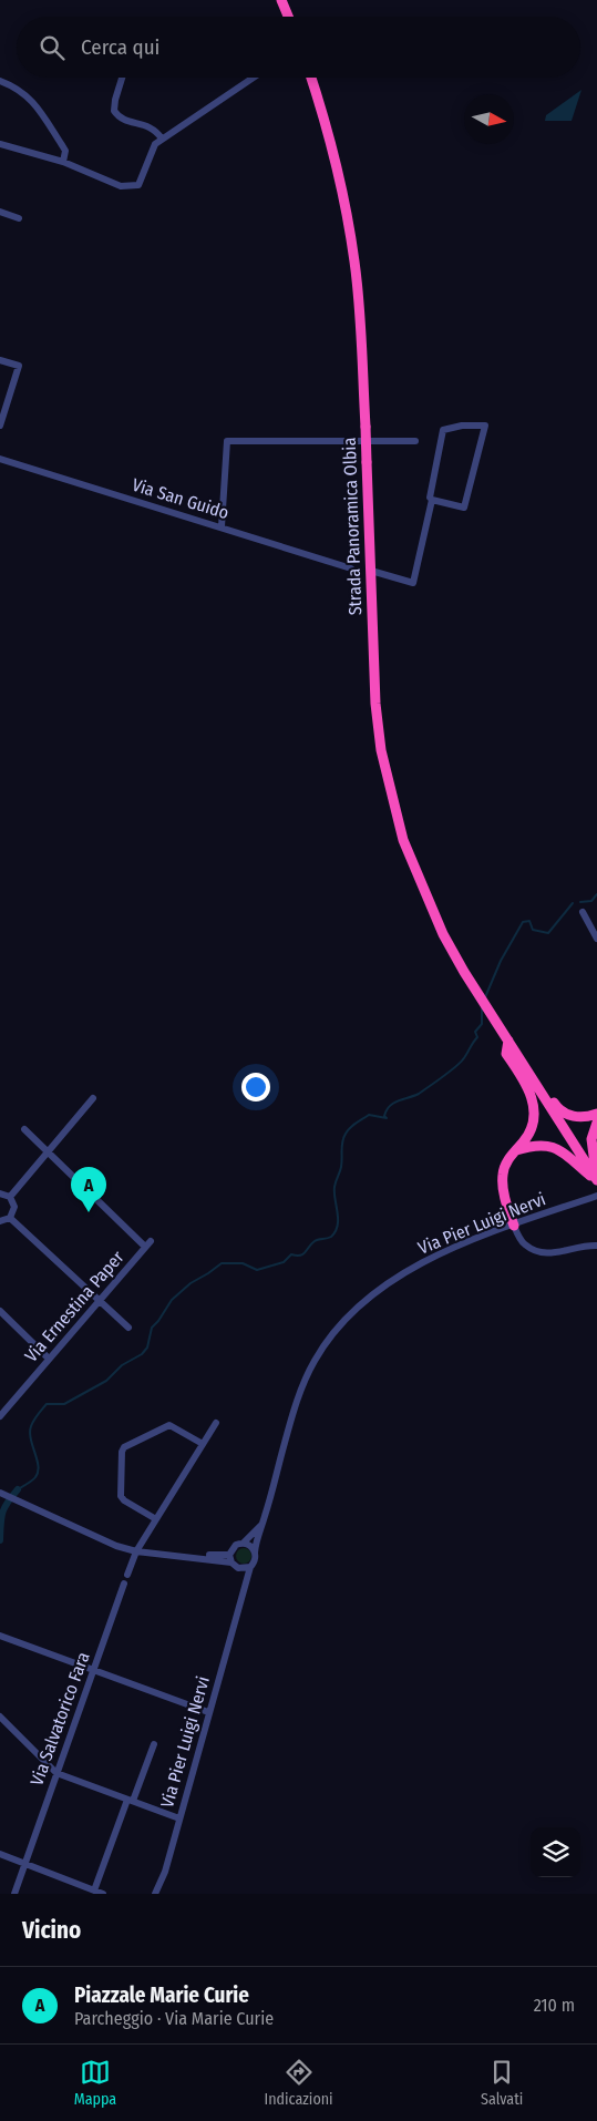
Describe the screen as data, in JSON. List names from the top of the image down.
{
  "streets": {
    "highway": ["Strada Panoramica Olbia"],
    "street": [
      "Via San Guido",
      "Via Pier Luigi Nervi",
      "Via Ernestina Paper",
      "Via Salvatorico Fara"
    ]
  },
  "north": "right",
  "page": {
    "search": "Cerca qui",
    "pins": "A",
    "heading": "Vicino",
    "list": [
      {
        "mark": "A",
        "name": "Piazzale Marie Curie",
        "note": "Parcheggio · Via Marie Curie",
        "value": "210 m"
      }
    ],
    "nav": ["Mappa", "Indicazioni", "Salvati"]
  }
}
